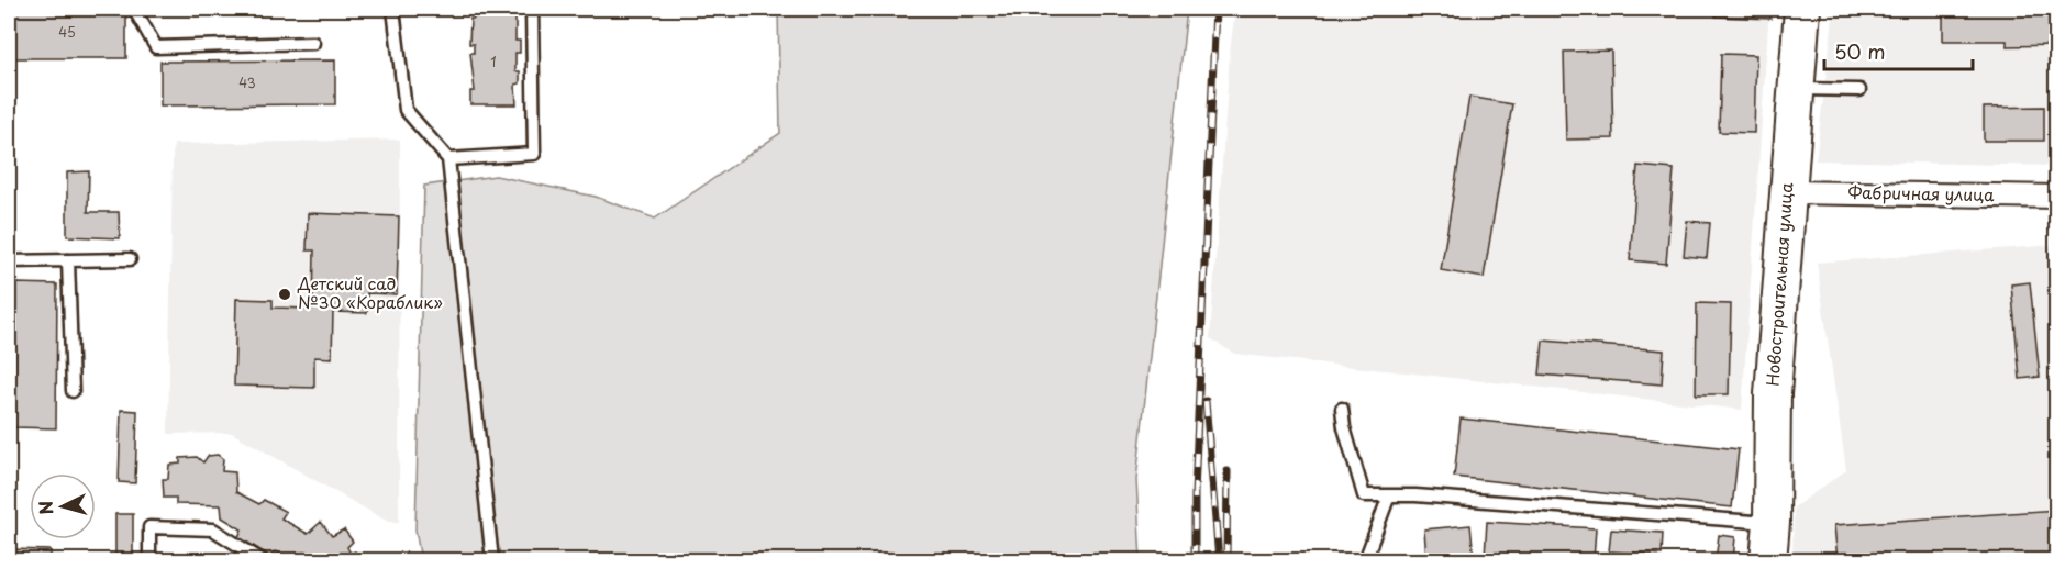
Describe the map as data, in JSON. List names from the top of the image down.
{
  "streets": {
    "main road": ["Новостроительная улица"],
    "street": ["Фабричная улица"]
  },
  "crossings": [
    ["Фабричная улица", "Новостроительная улица"]
  ],
  "places": ["Детский сад №30 «Кораблик»"],
  "house_numbers": ["45", "1", "43"],
  "scale_bar": "50 m",
  "north": "left"
}
